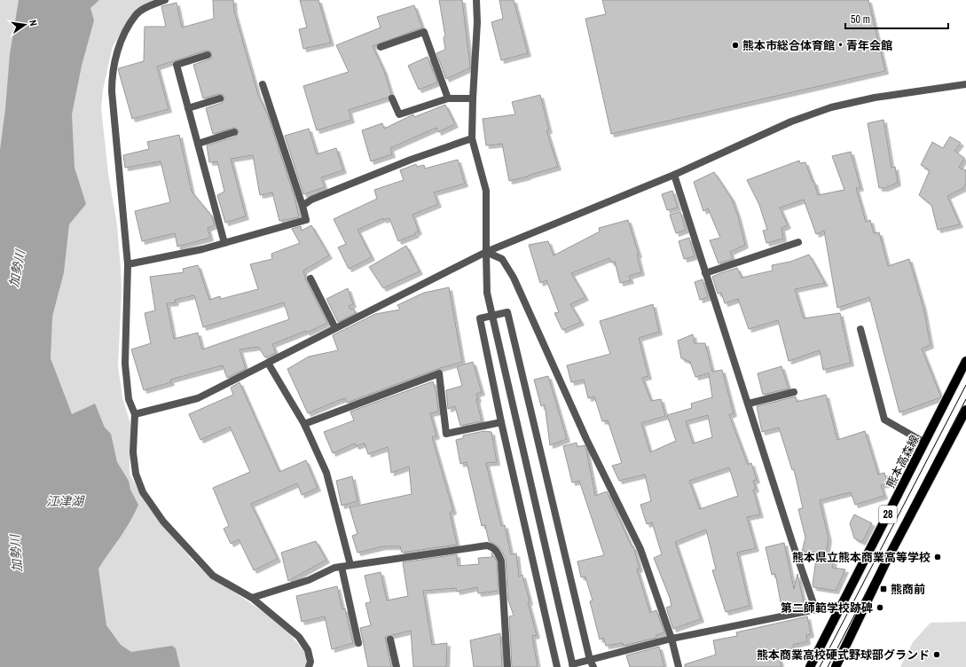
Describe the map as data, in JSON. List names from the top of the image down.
{
  "streets": {
    "main road": ["熊本高森線", "28"]
  },
  "water": ["加勢川", "江津湖"],
  "places": {
    "other": [
      "熊本市総合体育館・青年会館",
      "熊本県立熊本商業高等学校",
      "第二師範学校跡碑",
      "熊本商業高校硬式野球部グランド"
    ],
    "transit": ["熊商前"]
  },
  "scale_bar": "50 m",
  "north": "right"
}
